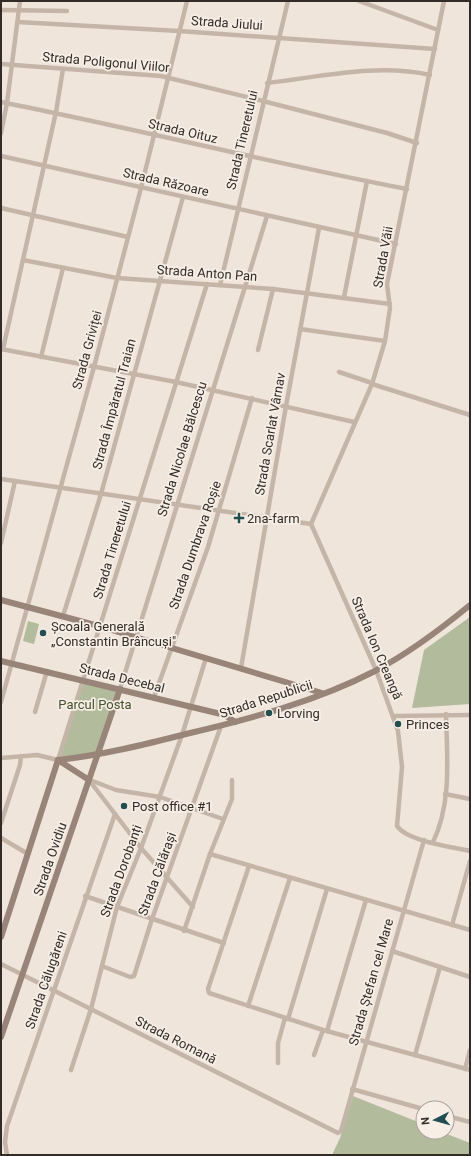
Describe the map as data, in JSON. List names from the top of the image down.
{
  "streets": {
    "main road": [
      "Strada Tineretului",
      "Strada Decebal",
      "Strada Republicii",
      "Strada Ovidiu"
    ],
    "street": [
      "Strada Jiului",
      "Strada Poligonul Viilor",
      "Strada Oituz",
      "Strada Răzoare",
      "Strada Văii",
      "Strada Anton Pan",
      "Strada Griviței",
      "Strada Împăratul Traian",
      "Strada Scarlat Vârnav",
      "Strada Nicolae Bălcescu",
      "Strada Dumbrava Roșie",
      "Strada Ion Creangă",
      "Strada Dorobanți",
      "Strada Călărași",
      "Strada Călugăreni",
      "Strada Ștefan cel Mare",
      "Strada Romană"
    ]
  },
  "crossings": [
    ["Strada Jiului", "Strada Tineretului"],
    ["Strada Jiului", "Strada Văii"],
    ["Strada Jiului", "Strada Griviței"],
    ["Strada Poligonul Viilor", "Strada Tineretului"],
    ["Strada Poligonul Viilor", "Strada Văii"],
    ["Strada Poligonul Viilor", "Strada Griviței"],
    ["Strada Oituz", "Strada Tineretului"],
    ["Strada Oituz", "Strada Văii"],
    ["Strada Oituz", "Strada Griviței"],
    ["Strada Tineretului", "Strada Răzoare"],
    ["Strada Tineretului", "Strada Anton Pan"],
    ["Strada Tineretului", "Strada Decebal"],
    ["Strada Tineretului", "Strada Republicii"],
    ["Strada Răzoare", "Strada Văii"],
    ["Strada Răzoare", "Strada Griviței"],
    ["Strada Răzoare", "Strada Împăratul Traian"],
    ["Strada Răzoare", "Strada Scarlat Vârnav"],
    ["Strada Răzoare", "Strada Nicolae Bălcescu"],
    ["Strada Văii", "Strada Anton Pan"],
    ["Strada Văii", "Strada Ion Creangă"],
    ["Strada Anton Pan", "Strada Griviței"],
    ["Strada Anton Pan", "Strada Împăratul Traian"],
    ["Strada Anton Pan", "Strada Scarlat Vârnav"],
    ["Strada Anton Pan", "Strada Nicolae Bălcescu"],
    ["Strada Griviței", "Strada Decebal"],
    ["Strada Nicolae Bălcescu", "Strada Decebal"],
    ["Strada Nicolae Bălcescu", "Strada Ovidiu"],
    ["Strada Dumbrava Roșie", "Strada Decebal"],
    ["Strada Ion Creangă", "Strada Republicii"],
    ["Strada Ion Creangă", "Strada Ștefan cel Mare"],
    ["Strada Decebal", "Strada Republicii"],
    ["Strada Decebal", "Strada Ovidiu"],
    ["Strada Decebal", "Strada Dorobanți"],
    ["Strada Republicii", "Strada Ovidiu"],
    ["Strada Republicii", "Strada Dorobanți"],
    ["Strada Republicii", "Strada Călărași"],
    ["Strada Ovidiu", "Strada Romană"],
    ["Strada Dorobanți", "Strada Călărași"],
    ["Strada Dorobanți", "Strada Romană"],
    ["Strada Călugăreni", "Strada Romană"],
    ["Strada Ștefan cel Mare", "Strada Romană"]
  ],
  "parks": ["Parcul Posta"],
  "places": {
    "health": ["2na-farm"],
    "other": [
      "Școala Generală „Constantin Brâncuși\"",
      "Lorving",
      "Princes",
      "Post office #1"
    ]
  },
  "north": "left"
}
